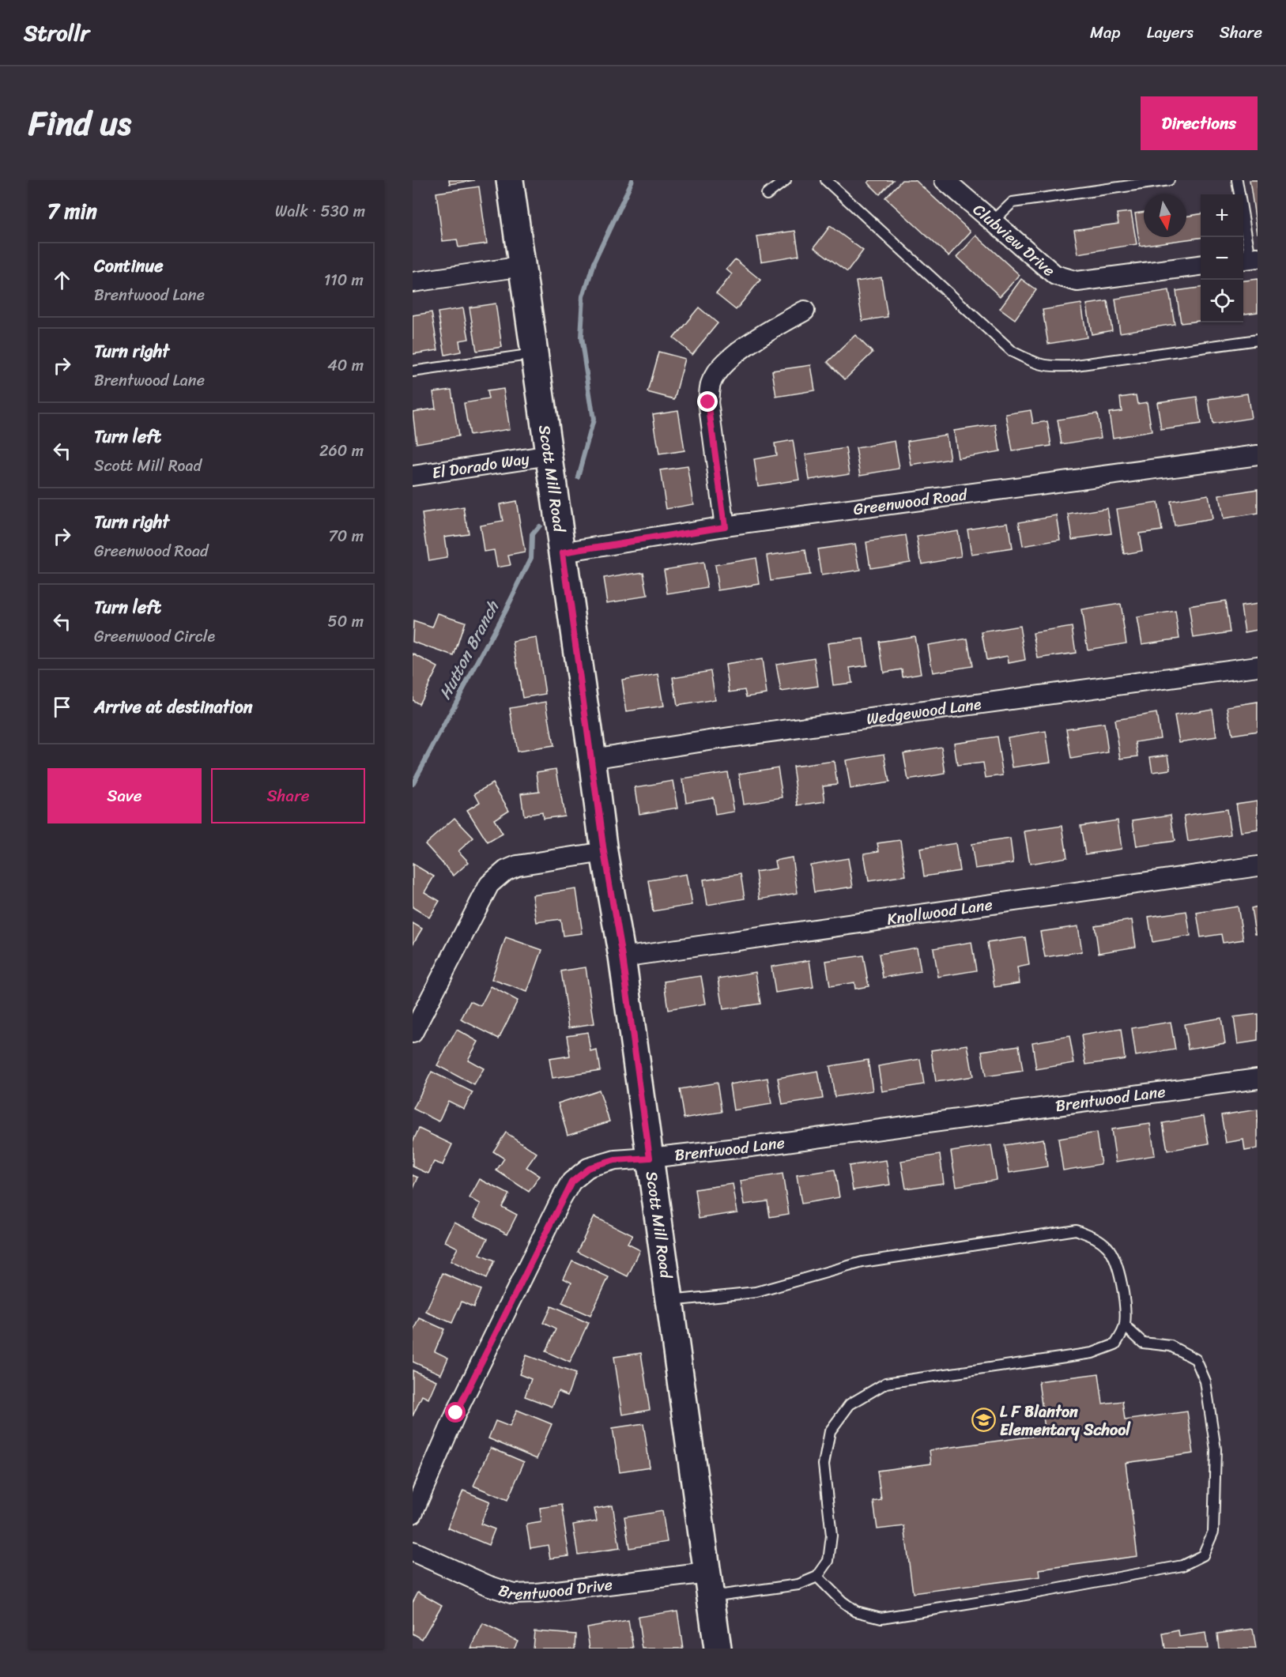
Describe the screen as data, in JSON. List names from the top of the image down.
{
  "streets": {
    "street": [
      "Clubview Drive",
      "El Dorado Way",
      "Scott Mill Road",
      "Greenwood Road",
      "Wedgewood Lane",
      "Knollwood Lane",
      "Brentwood Lane",
      "Brentwood Drive"
    ]
  },
  "crossings": [
    ["El Dorado Way", "Scott Mill Road"],
    ["Scott Mill Road", "Greenwood Road"],
    ["Scott Mill Road", "Wedgewood Lane"],
    ["Scott Mill Road", "Knollwood Lane"],
    ["Scott Mill Road", "Brentwood Lane"],
    ["Scott Mill Road", "Brentwood Drive"]
  ],
  "water": ["Hutton Branch"],
  "places": {
    "school or university": ["L F Blanton Elementary School"]
  },
  "north": "bottom",
  "page": {
    "header": "Strollr",
    "nav": ["Map", "Layers", "Share"],
    "title": "Find us",
    "buttons": [
      "Directions",
      ["Save", "Share"]
    ],
    "heading": ["7 min", "Walk · 530 m"],
    "map_buttons": ["+", "−"],
    "list": [
      ["Continue", "Brentwood Lane", "110 m"],
      ["Turn right", "Brentwood Lane", "40 m"],
      ["Turn left", "Scott Mill Road", "260 m"],
      ["Turn right", "Greenwood Road", "70 m"],
      ["Turn left", "Greenwood Circle", "50 m"],
      "Arrive at destination"
    ]
  }
}
